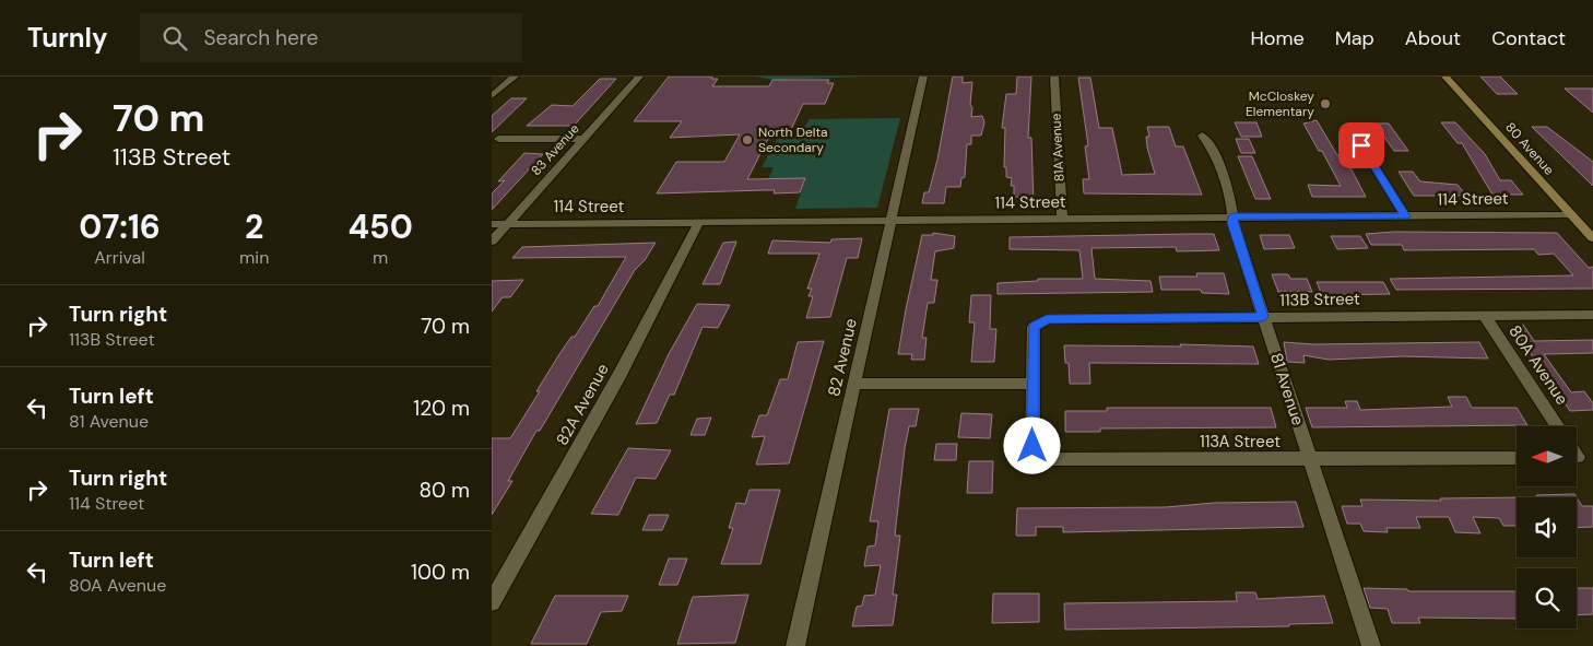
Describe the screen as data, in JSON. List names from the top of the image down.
{
  "streets": {
    "street": [
      "81A Avenue",
      "80 Avenue",
      "83 Avenue",
      "114 Street",
      "113B Street",
      "82 Avenue",
      "80A Avenue",
      "81 Avenue",
      "82A Avenue",
      "113A Street"
    ]
  },
  "crossings": [
    ["81A Avenue", "114 Street"],
    ["80 Avenue", "114 Street"],
    ["83 Avenue", "114 Street"],
    ["114 Street", "82 Avenue"],
    ["114 Street", "81 Avenue"],
    ["114 Street", "82A Avenue"],
    ["113B Street", "80A Avenue"],
    ["113B Street", "81 Avenue"],
    ["113B Street", "113A Street"],
    ["81 Avenue", "113A Street"]
  ],
  "places": ["McCloskey Elementary", "North Delta Secondary"],
  "north": "left",
  "page": {
    "header": "Turnly",
    "search": "Search here",
    "nav": [
      "Home",
      "Map",
      "About",
      "Contact"
    ],
    "turn": ["70 m", "113B Street"],
    "eta": [
      "07:16",
      "Arrival",
      "2",
      "min",
      "450",
      "m"
    ],
    "list": [
      {
        "name": "Turn right",
        "note": "113B Street",
        "value": "70 m"
      },
      {
        "name": "Turn left",
        "note": "81 Avenue",
        "value": "120 m"
      },
      {
        "name": "Turn right",
        "note": "114 Street",
        "value": "80 m"
      },
      {
        "name": "Turn left",
        "note": "80A Avenue",
        "value": "100 m"
      }
    ]
  }
}
